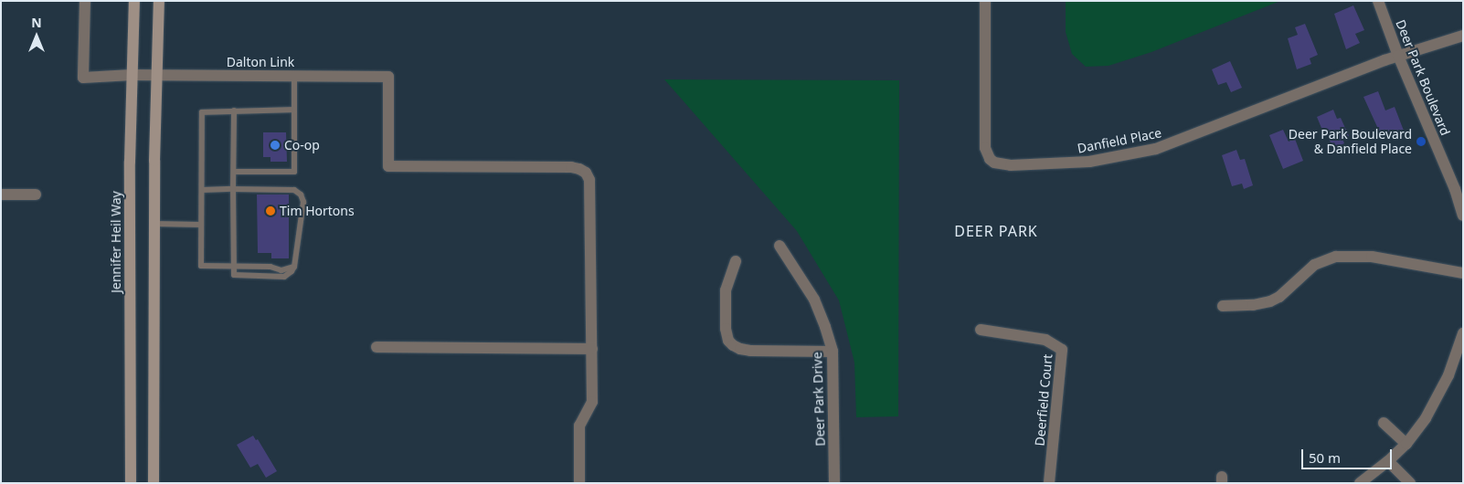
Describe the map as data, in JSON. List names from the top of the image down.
{
  "streets": {
    "main road": ["Jennifer Heil Way"],
    "street": [
      "Dalton Link",
      "Deer Park Boulevard",
      "Danfield Place",
      "Deer Park Drive",
      "Deerfield Court"
    ]
  },
  "crossings": [
    ["Dalton Link", "Jennifer Heil Way"],
    ["Deer Park Boulevard", "Danfield Place"]
  ],
  "districts": ["DEER PARK"],
  "places": ["Deer Park Boulevard & Danfield Place", "Co-op", "Tim Hortons"],
  "scale_bar": "50 m",
  "north": "top"
}
